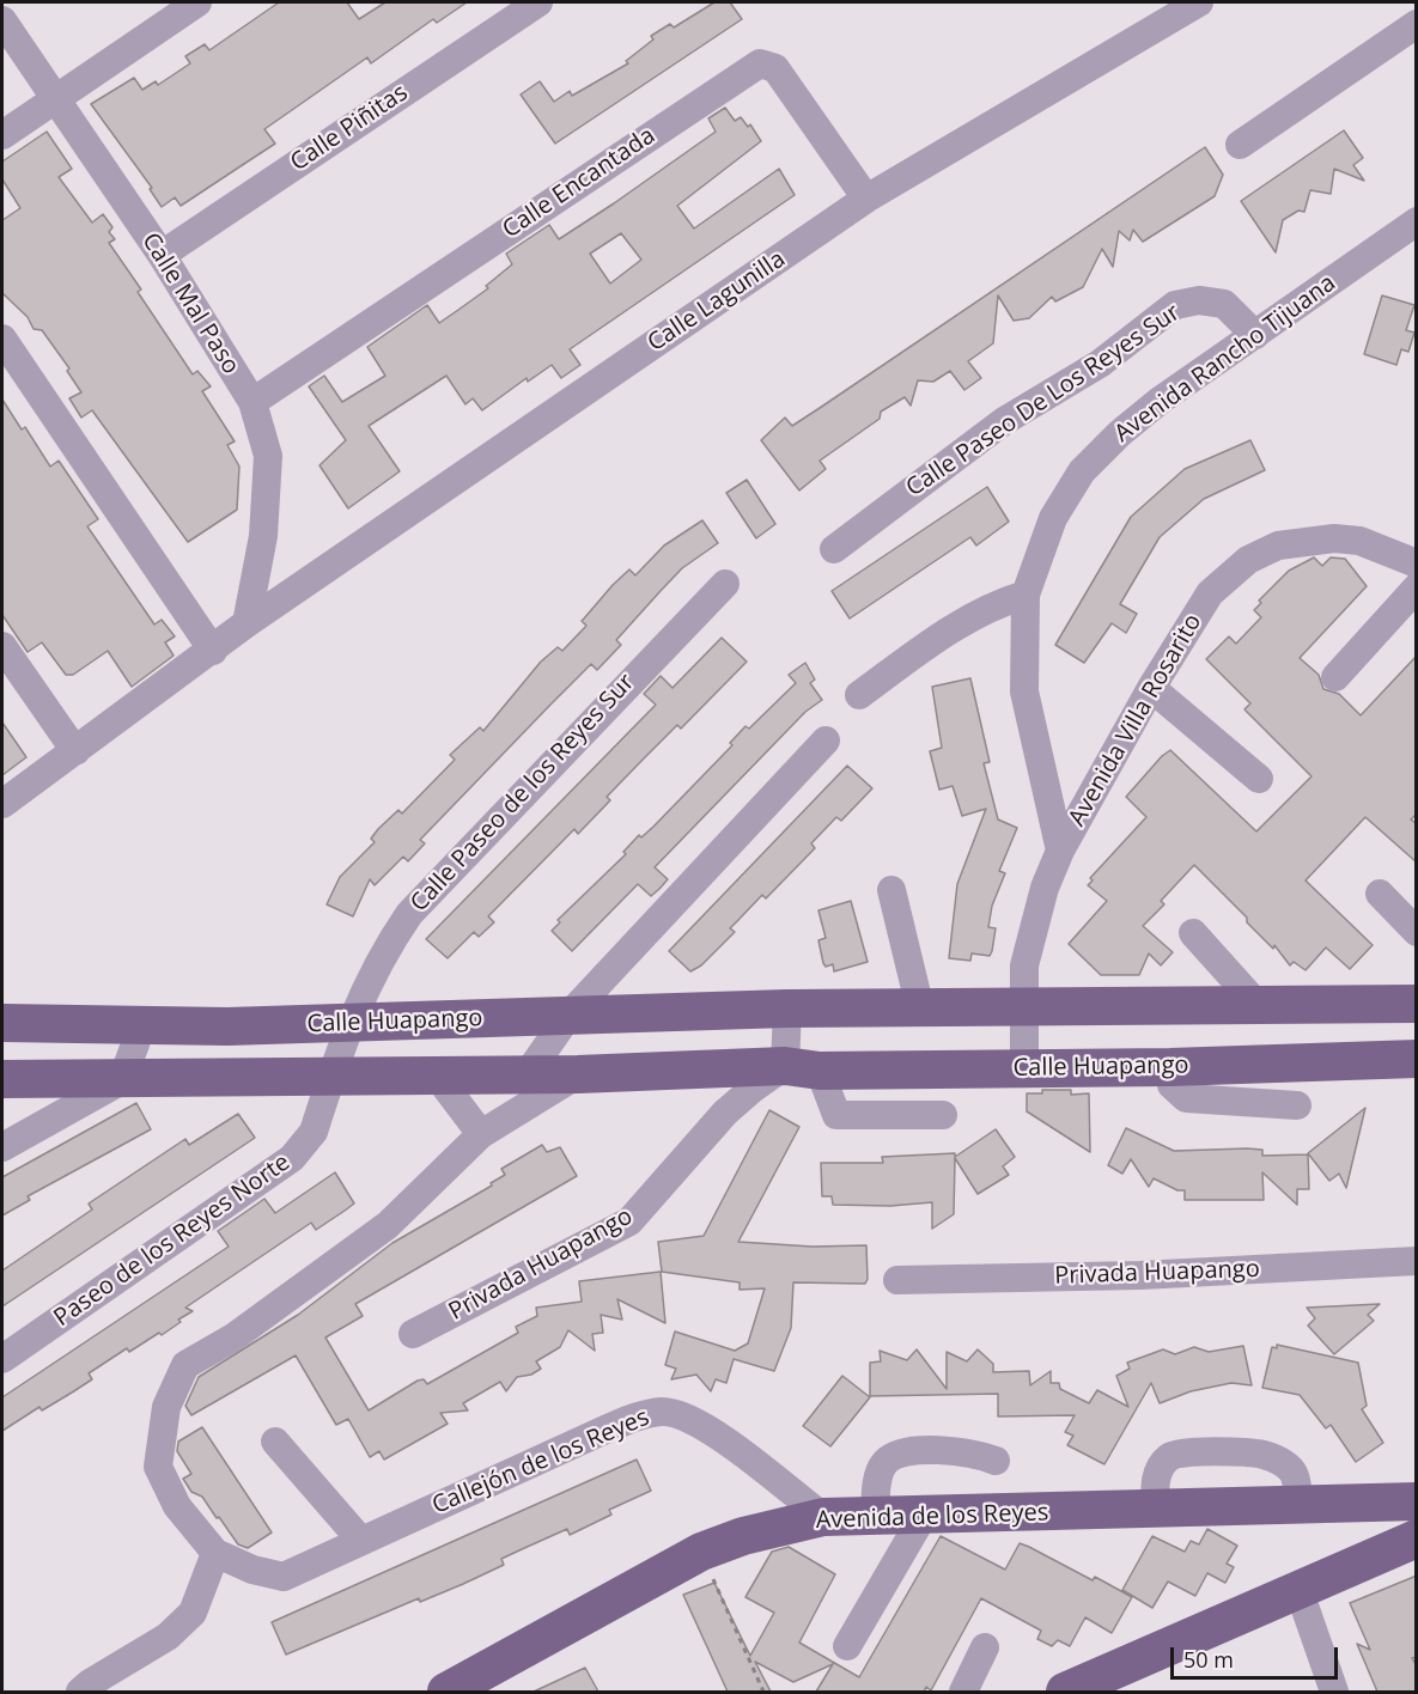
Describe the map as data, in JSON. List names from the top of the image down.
{
  "streets": {
    "main road": ["Calle Huapango", "Avenida de los Reyes"],
    "street": [
      "Calle Piñitas",
      "Calle Encantada",
      "Calle Lagunilla",
      "Calle Mal Paso",
      "Avenida Rancho Tijuana",
      "Calle Paseo De Los Reyes Sur",
      "Avenida Villa Rosarito",
      "Calle Paseo de los Reyes Sur",
      "Paseo de los Reyes Norte",
      "Privada Huapango",
      "Callejón de los Reyes"
    ]
  },
  "crossings": [
    ["Calle Piñitas", "Calle Mal Paso"],
    ["Calle Encantada", "Calle Lagunilla"],
    ["Calle Encantada", "Calle Mal Paso"],
    ["Calle Lagunilla", "Calle Mal Paso"],
    ["Avenida Rancho Tijuana", "Calle Paseo De Los Reyes Sur"],
    ["Avenida Rancho Tijuana", "Avenida Villa Rosarito"],
    ["Avenida Villa Rosarito", "Calle Huapango"],
    ["Calle Paseo de los Reyes Sur", "Calle Huapango"],
    ["Calle Paseo de los Reyes Sur", "Paseo de los Reyes Norte"],
    ["Calle Huapango", "Paseo de los Reyes Norte"],
    ["Calle Huapango", "Privada Huapango"],
    ["Callejón de los Reyes", "Avenida de los Reyes"]
  ],
  "scale_bar": "50 m"
}
